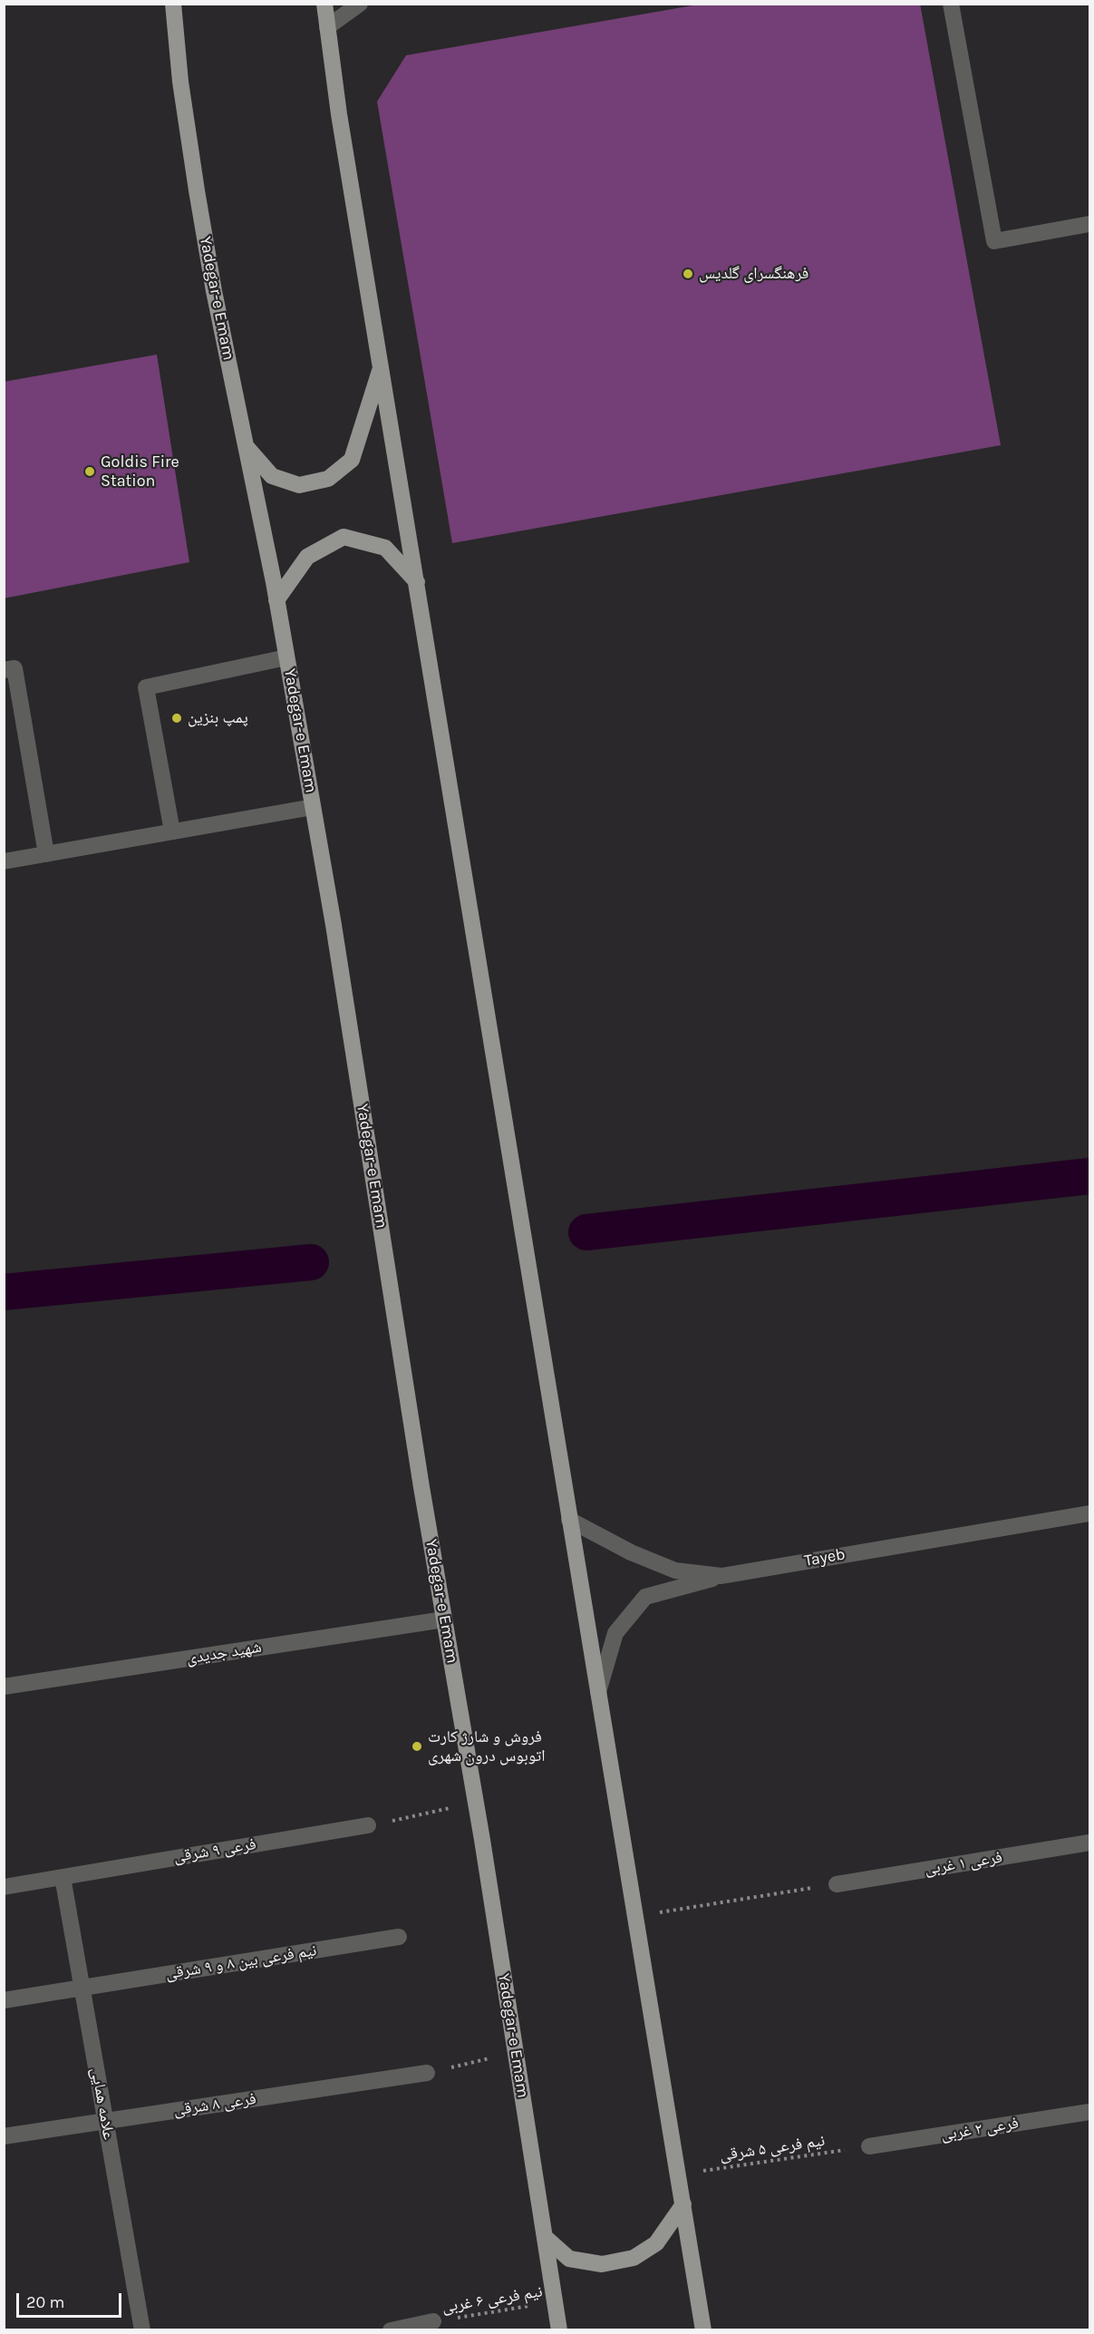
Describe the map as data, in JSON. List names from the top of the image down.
{
  "streets": {
    "main road": ["Yadegar-e Emam"],
    "street": [
      "Tayeb",
      "شهید جدیدی",
      "فرعی ۹ شرقی",
      "فرعی ۱ غربی",
      "نیم فرعی بین ۸ و ۹ شرقی",
      "علامه همایی",
      "فرعی ۸ شرقی",
      "فرعی ۲ غربی"
    ],
    "path": ["نیم فرعی ۵ شرقی", "نیم فرعی ۶ غربی"]
  },
  "crossings": [
    ["Yadegar-e Emam", "شهید جدیدی"],
    ["Yadegar-e Emam", "نیم فرعی ۶ غربی"],
    ["فرعی ۹ شرقی", "علامه همایی"],
    ["نیم فرعی بین ۸ و ۹ شرقی", "علامه همایی"],
    ["علامه همایی", "فرعی ۸ شرقی"],
    ["فرعی ۲ غربی", "نیم فرعی ۵ شرقی"]
  ],
  "places": [
    "فرهنگسرای گلدیس",
    "Goldis Fire Station",
    "پمپ بنزین",
    "فروش و شارژ کارت اتوبوس درون شهری"
  ],
  "scale_bar": "20 m"
}
